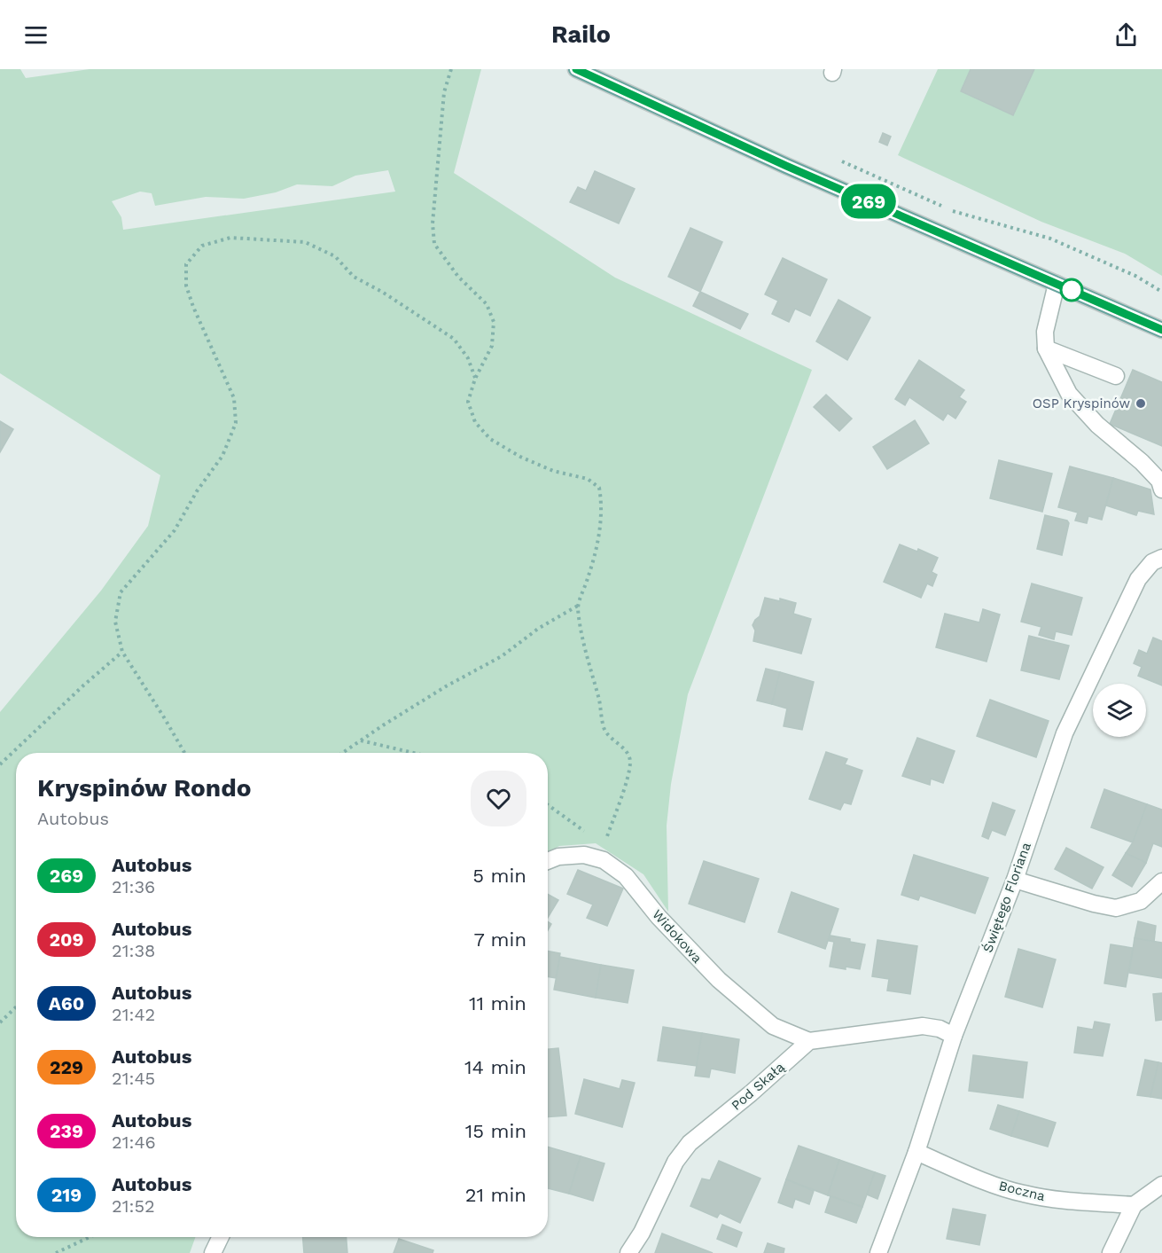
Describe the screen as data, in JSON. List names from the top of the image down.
{
  "streets": {
    "street": [
      "Świętego Floriana",
      "Widokowa",
      "Pod Skałą",
      "Boczna"
    ]
  },
  "crossings": [
    ["Świętego Floriana", "Boczna"],
    ["Widokowa", "Pod Skałą"]
  ],
  "places": ["OSP Kryspinów"],
  "lines": ["bus line 269"],
  "page": {
    "header": "Railo",
    "on_map": "269",
    "heading": ["Kryspinów Rondo", "Autobus"],
    "list": [
      {
        "mark": "269",
        "name": "Autobus",
        "note": "21:36",
        "value": "5 min"
      },
      {
        "mark": "209",
        "name": "Autobus",
        "note": "21:38",
        "value": "7 min"
      },
      {
        "mark": "A60",
        "name": "Autobus",
        "note": "21:42",
        "value": "11 min"
      },
      {
        "mark": "229",
        "name": "Autobus",
        "note": "21:45",
        "value": "14 min"
      },
      {
        "mark": "239",
        "name": "Autobus",
        "note": "21:46",
        "value": "15 min"
      },
      {
        "mark": "219",
        "name": "Autobus",
        "note": "21:52",
        "value": "21 min"
      }
    ]
  }
}
